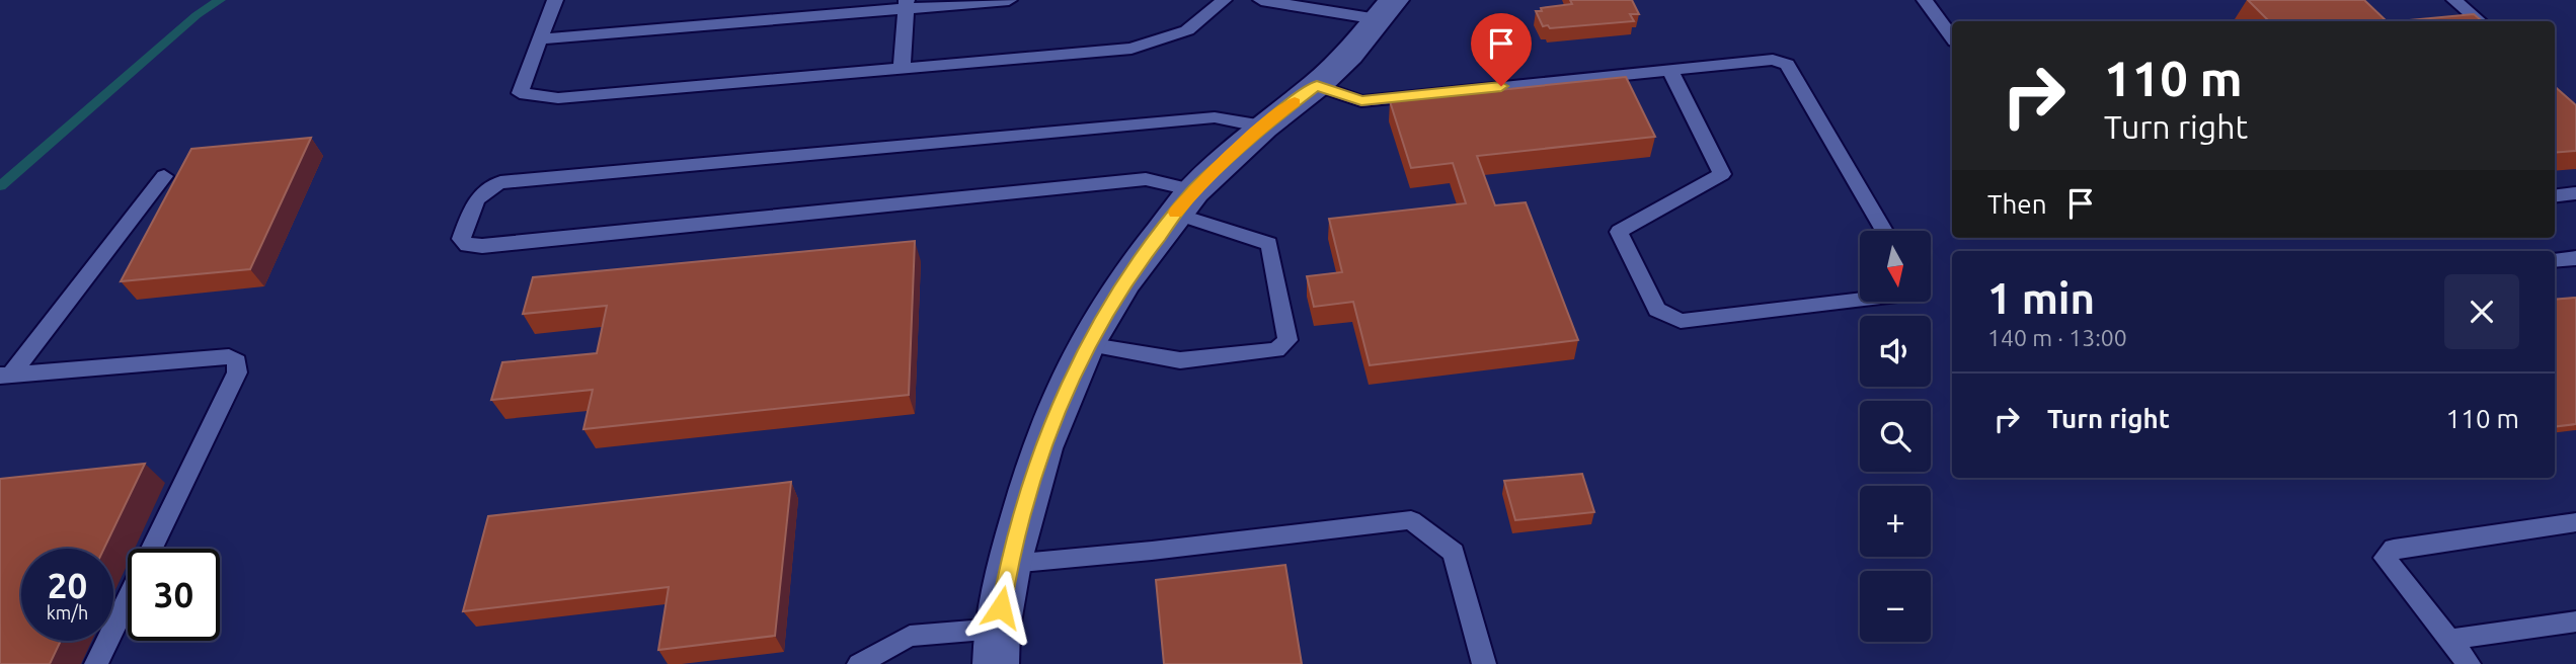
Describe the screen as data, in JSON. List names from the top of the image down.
{
  "north": "bottom",
  "page": {
    "turn": ["110 m", "Turn right"],
    "then": "Then",
    "map_buttons": ["+", "−"],
    "heading": ["1 min", "140 m · 13:00"],
    "list": [
      {
        "name": "Turn right",
        "value": "110 m"
      }
    ],
    "speed": "20 km/h",
    "limit": "30"
  }
}
